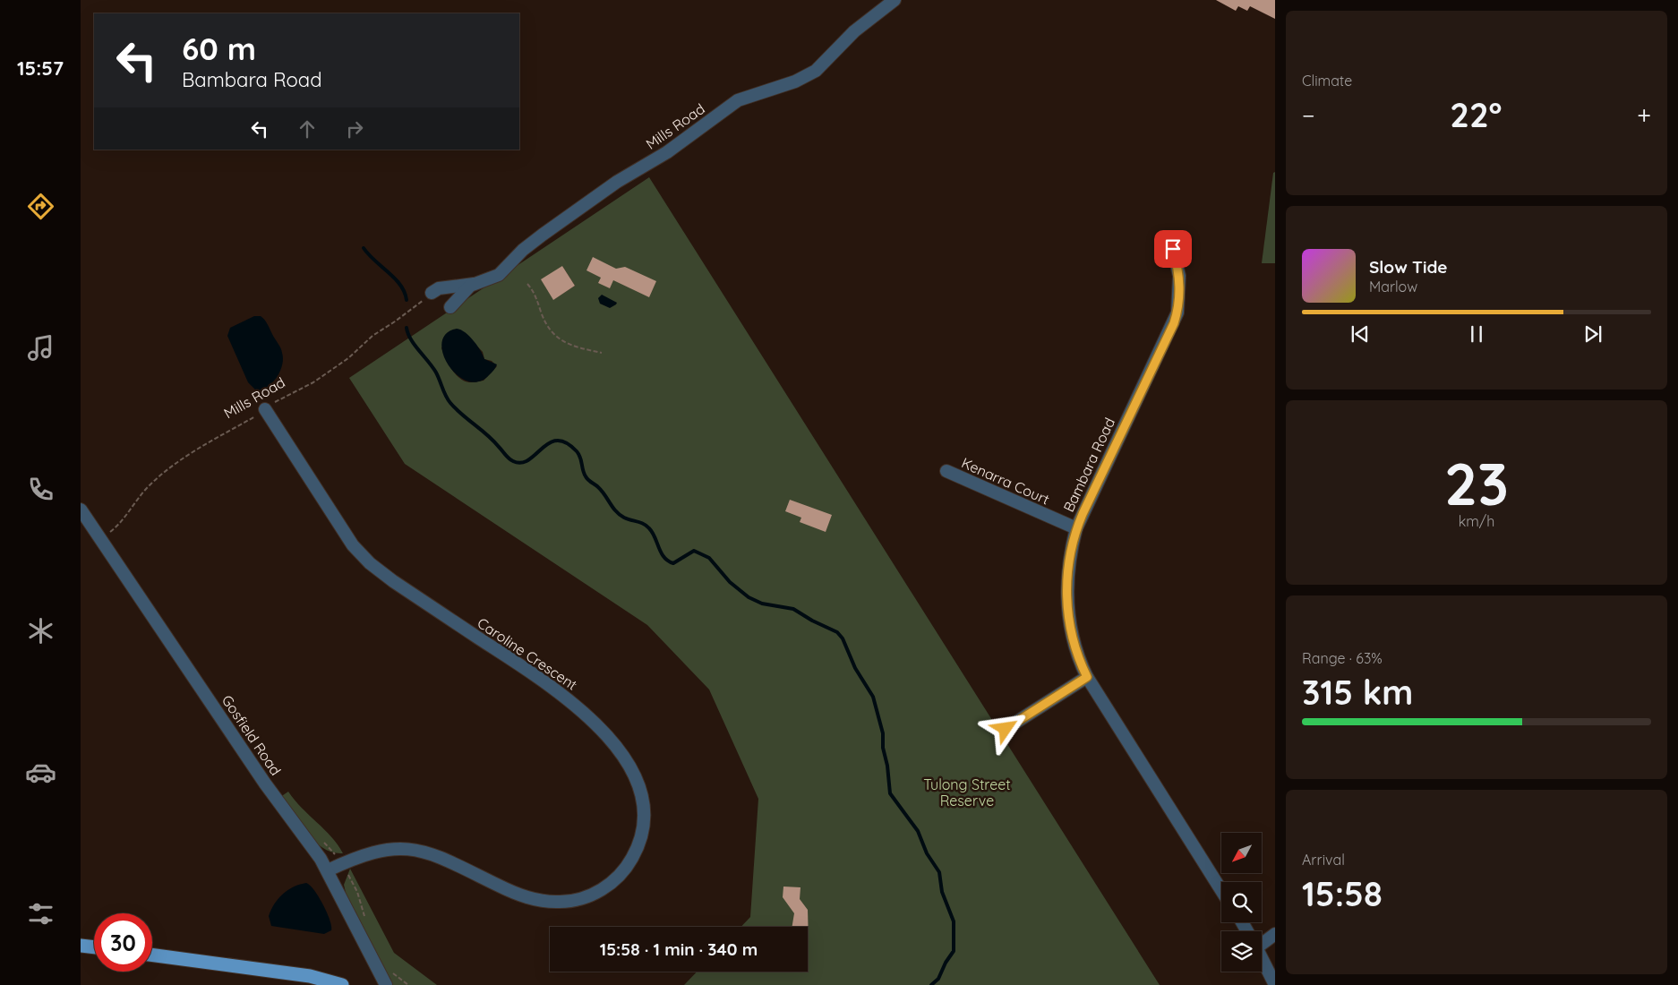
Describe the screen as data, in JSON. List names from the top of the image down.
{
  "streets": {
    "street": [
      "Mills Road",
      "Bambara Road",
      "Kenarra Court",
      "Caroline Crescent",
      "Gosfield Road"
    ]
  },
  "crossings": [
    ["Mills Road", "Caroline Crescent"],
    ["Mills Road", "Gosfield Road"],
    ["Bambara Road", "Kenarra Court"],
    ["Caroline Crescent", "Gosfield Road"]
  ],
  "parks": ["Tulong Street Reserve"],
  "north": "bottom left",
  "page": {
    "tabs": "15:57",
    "tile": [
      "Climate",
      ["23", "km/h"],
      ["Range · 63%", "315 km"],
      ["Arrival", "15:58"]
    ],
    "turn": ["60 m", "Bambara Road"],
    "heat": ["−", "22°", "+"],
    "song": ["Slow Tide", "Marlow"],
    "limit": "30",
    "trip": "15:58 · 1 min · 340 m"
  }
}
